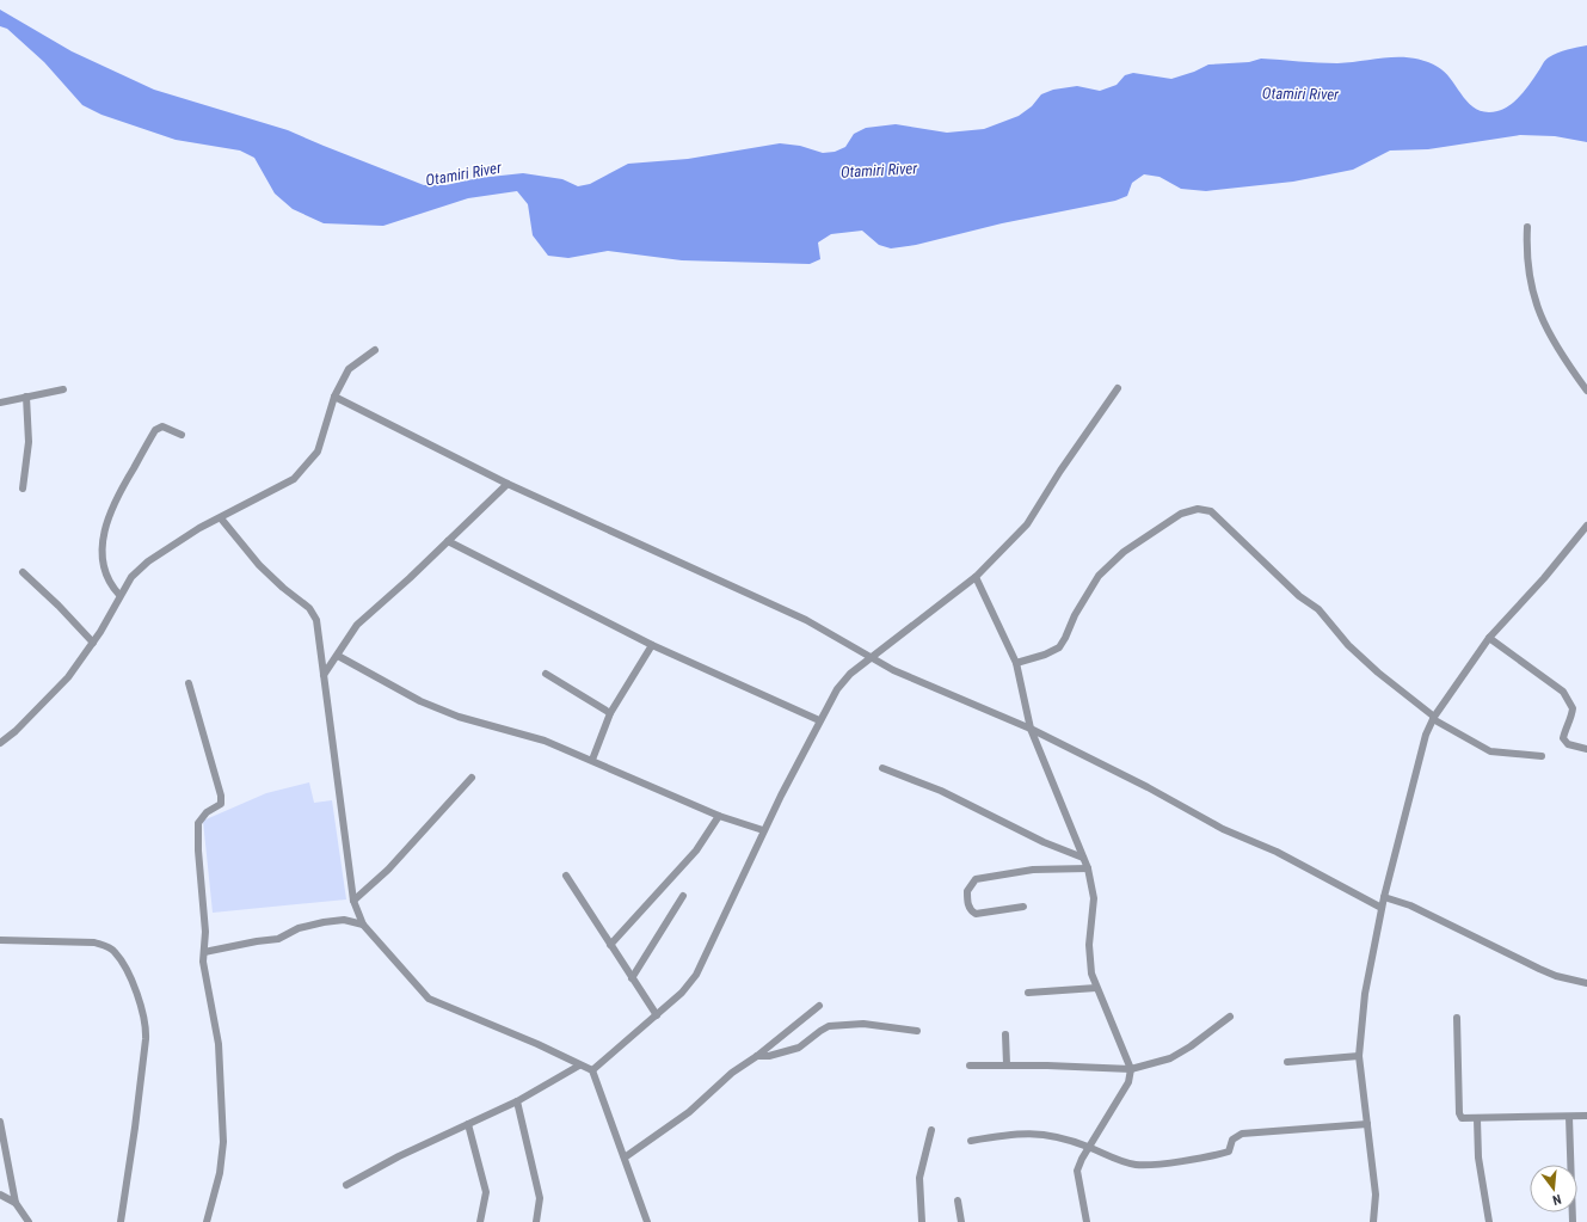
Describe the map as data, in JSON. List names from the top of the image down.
{
  "water": ["Otamiri River"],
  "north": "bottom"
}
